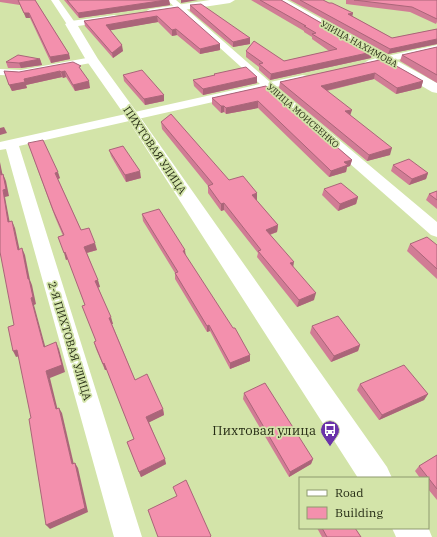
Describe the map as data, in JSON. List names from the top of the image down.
{
  "streets": {
    "street": [
      "УЛИЦА НАХИМОВА",
      "УЛИЦА МОИСЕЕНКО",
      "ПИХТОВАЯ УЛИЦА",
      "2-Я ПИХТОВАЯ УЛИЦА"
    ]
  },
  "places": {
    "bus stop": ["Пихтовая улица"]
  },
  "legend": ["Road", "Building"]
}
